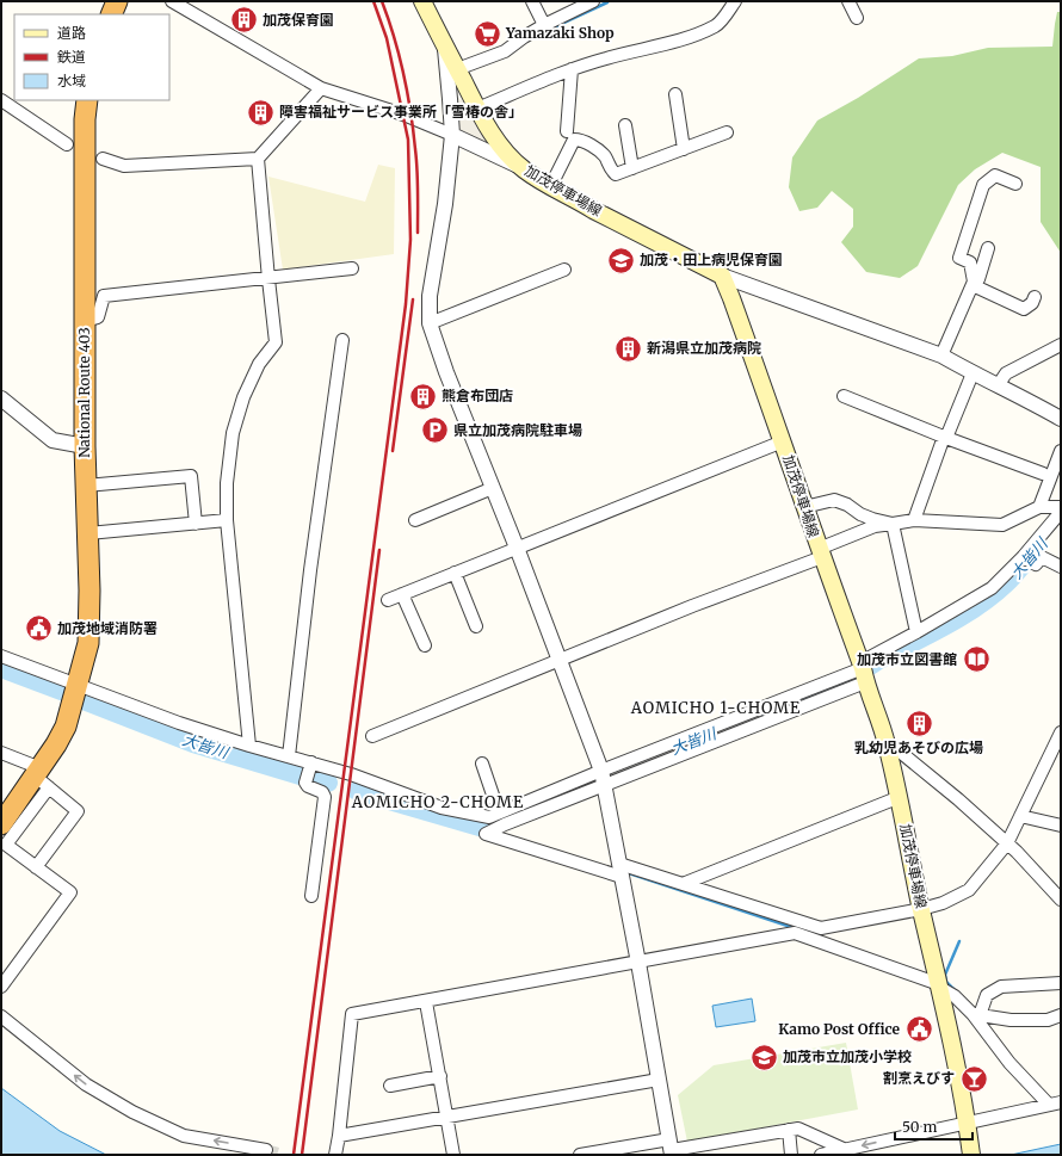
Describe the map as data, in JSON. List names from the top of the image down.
{
  "streets": {
    "highway": ["National Route 403"],
    "main road": ["加茂停車場線"]
  },
  "districts": ["AOMICHO 1-CHOME", "AOMICHO 2-CHOME"],
  "water": ["大皆川"],
  "places": {
    "building": [
      "加茂保育園",
      "障害福祉サービス事業所「雪椿の舎」",
      "新潟県立加茂病院",
      "熊倉布団店",
      "乳幼児あそびの広場"
    ],
    "supermarket": ["Yamazaki Shop"],
    "school or university": ["加茂・田上病児保育園", "加茂市立加茂小学校"],
    "parking": ["県立加茂病院駐車場"],
    "public building": ["加茂地域消防署", "Kamo Post Office"],
    "library": ["加茂市立図書館"],
    "bar": ["割烹えびす"]
  },
  "legend": ["道路", "鉄道", "水域"],
  "scale_bar": "50 m"
}
